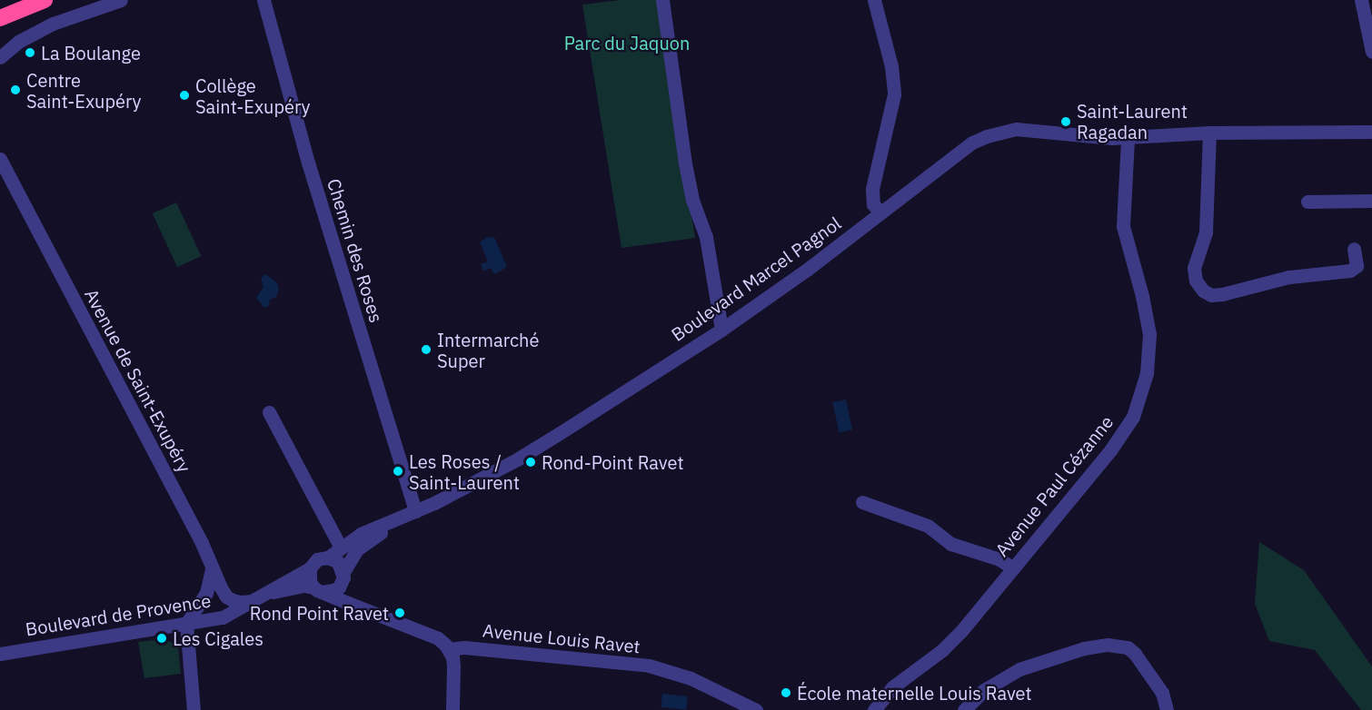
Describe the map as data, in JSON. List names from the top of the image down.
{
  "streets": {
    "street": [
      "Chemin des Roses",
      "Boulevard Marcel Pagnol",
      "Avenue de Saint-Exupéry",
      "Avenue Paul Cézanne",
      "Boulevard de Provence",
      "Avenue Louis Ravet"
    ]
  },
  "crossings": [
    ["Chemin des Roses", "Boulevard Marcel Pagnol"],
    ["Boulevard Marcel Pagnol", "Avenue Paul Cézanne"],
    ["Boulevard Marcel Pagnol", "Boulevard de Provence"],
    ["Avenue de Saint-Exupéry", "Boulevard de Provence"]
  ],
  "parks": ["Parc du Jaquon"],
  "places": [
    "La Boulange",
    "Centre Saint-Exupéry",
    "Collège Saint-Exupéry",
    "Saint-Laurent Ragadan",
    "Intermarché Super",
    "Rond-Point Ravet",
    "Les Roses / Saint-Laurent",
    "Rond Point Ravet",
    "Les Cigales",
    "École maternelle Louis Ravet"
  ]
}
